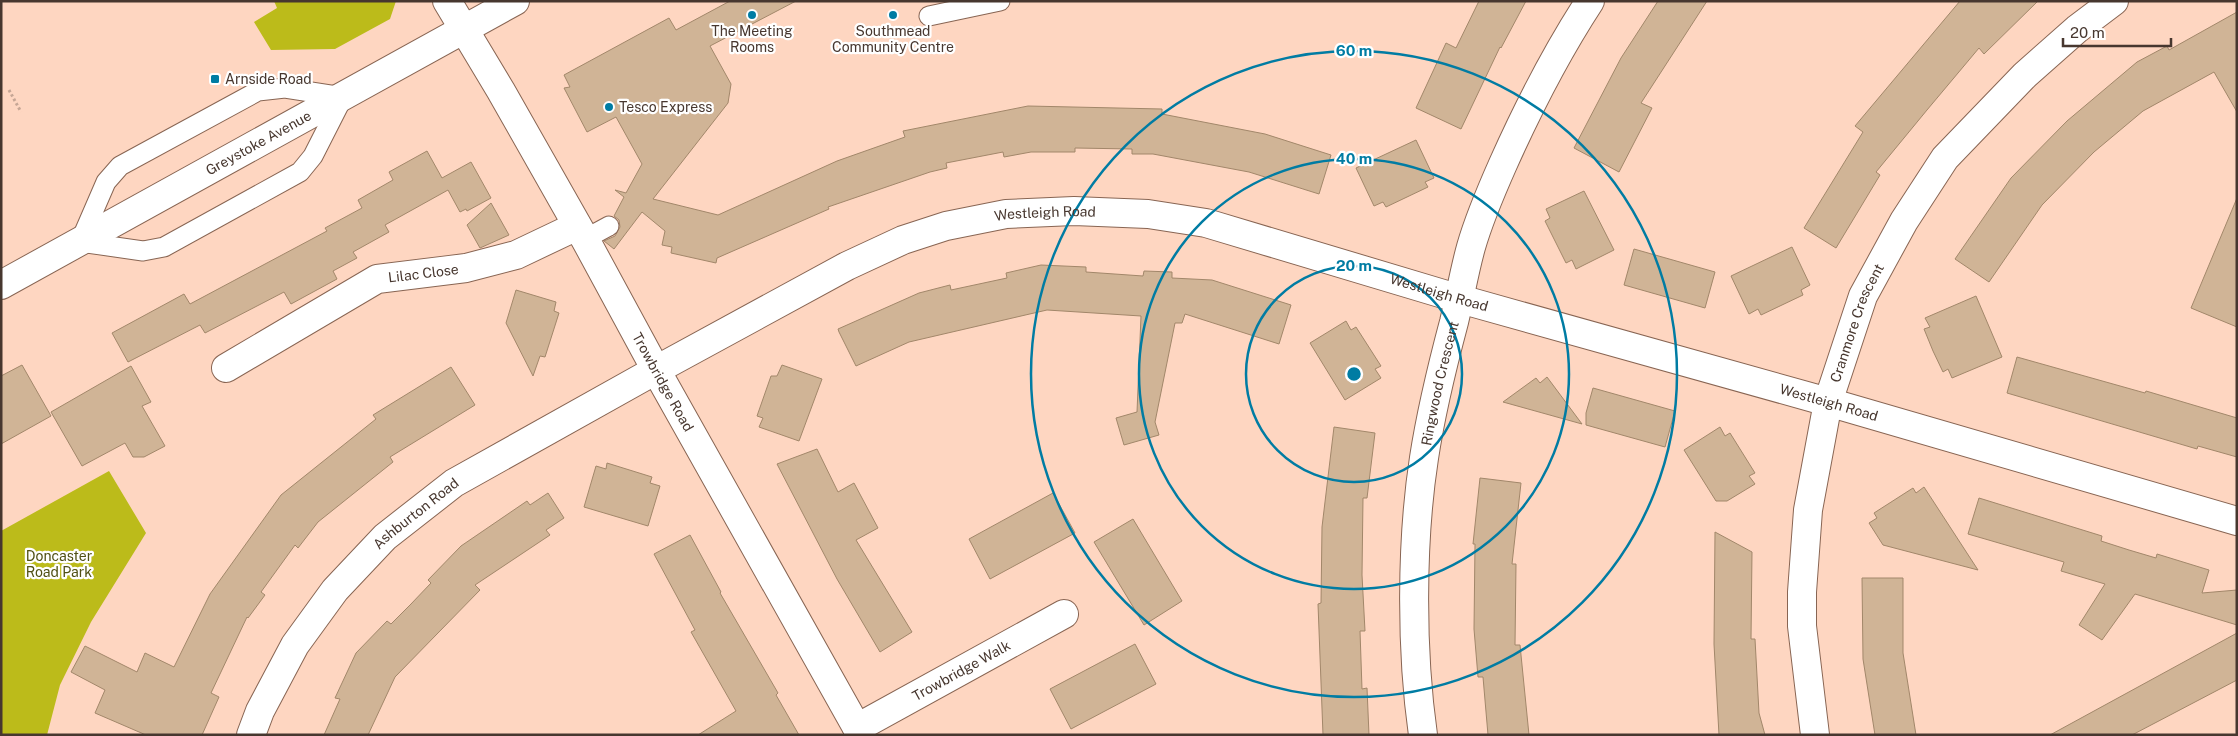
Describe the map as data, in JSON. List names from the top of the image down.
{
  "streets": {
    "street": [
      "Greystoke Avenue",
      "Westleigh Road",
      "Lilac Close",
      "Cranmore Crescent",
      "Trowbridge Road",
      "Ringwood Crescent",
      "Ashburton Road",
      "Trowbridge Walk"
    ]
  },
  "crossings": [
    ["Greystoke Avenue", "Trowbridge Road"],
    ["Westleigh Road", "Cranmore Crescent"],
    ["Westleigh Road", "Trowbridge Road"],
    ["Westleigh Road", "Ringwood Crescent"],
    ["Westleigh Road", "Ashburton Road"],
    ["Lilac Close", "Trowbridge Road"],
    ["Trowbridge Road", "Ashburton Road"],
    ["Trowbridge Road", "Trowbridge Walk"]
  ],
  "parks": ["Doncaster Road Park"],
  "places": {
    "other": ["The Meeting Rooms", "Southmead Community Centre", "Tesco Express"],
    "transit": ["Arnside Road"]
  },
  "scale_bar": "20 m",
  "rings": ["60 m", "40 m", "20 m"]
}
